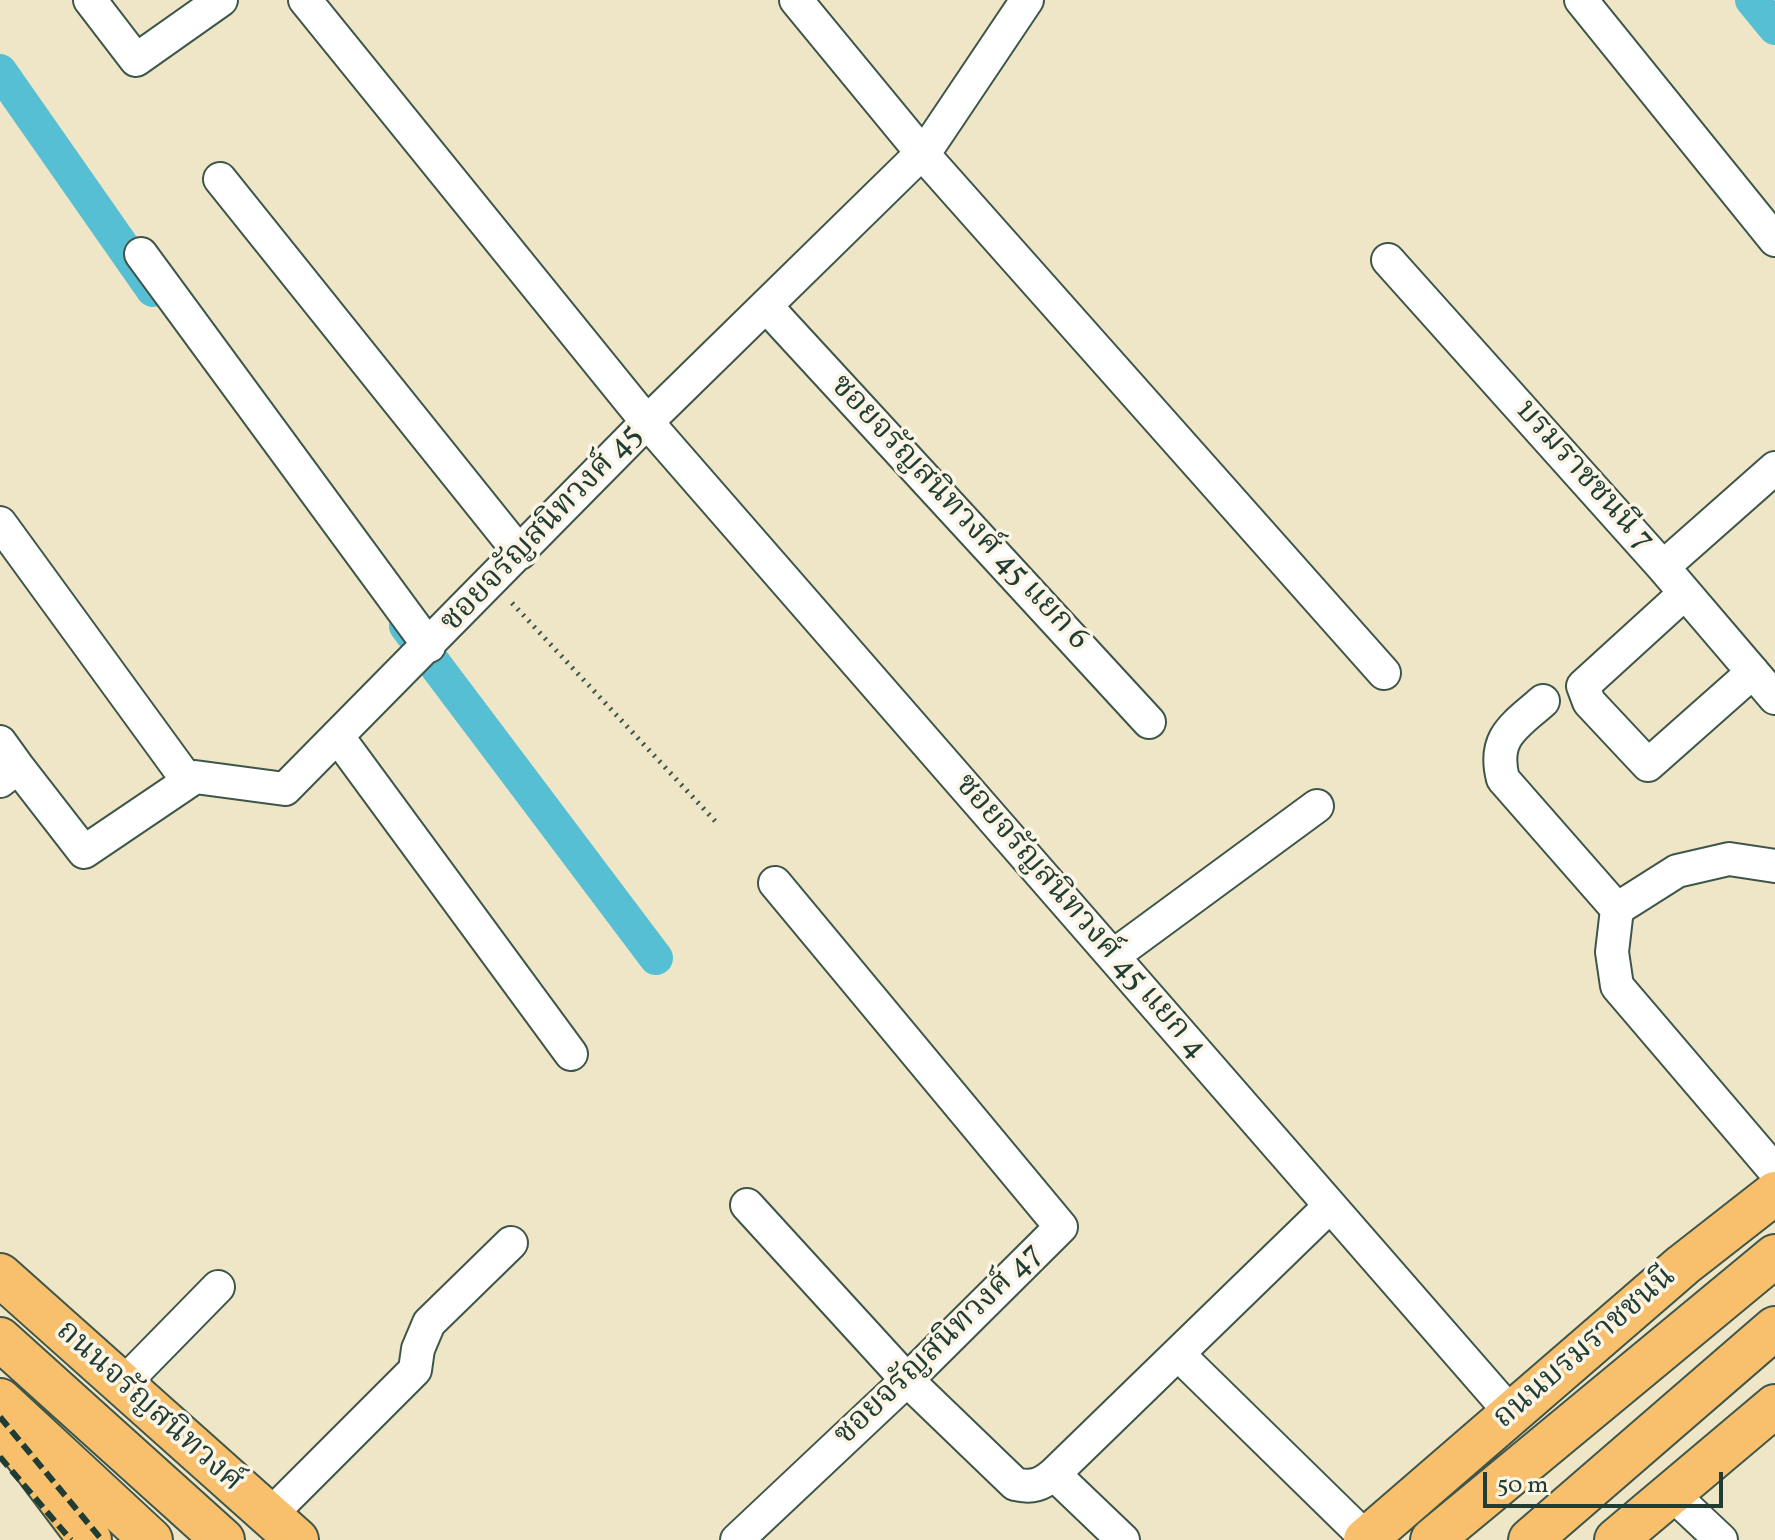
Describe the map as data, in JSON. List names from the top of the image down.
{
  "streets": {
    "main road": ["ถนนบรมราชชนนี", "ถนนจรัญสนิทวงศ์"],
    "street": [
      "บรมราชชนนี 7",
      "ซอยจรัญสนิทวงศ์ 45 แยก 6",
      "ซอยจรัญสนิทวงศ์ 45",
      "ซอยจรัญสนิทวงศ์ 45 แยก 4",
      "ซอยจรัญสนิทวงศ์ 47"
    ]
  },
  "crossings": [
    ["ซอยจรัญสนิทวงศ์ 45 แยก 6", "ซอยจรัญสนิทวงศ์ 45"],
    ["ซอยจรัญสนิทวงศ์ 45", "ซอยจรัญสนิทวงศ์ 45 แยก 4"],
    ["ซอยจรัญสนิทวงศ์ 45 แยก 4", "ถนนบรมราชชนนี"]
  ],
  "scale_bar": "50 m"
}
